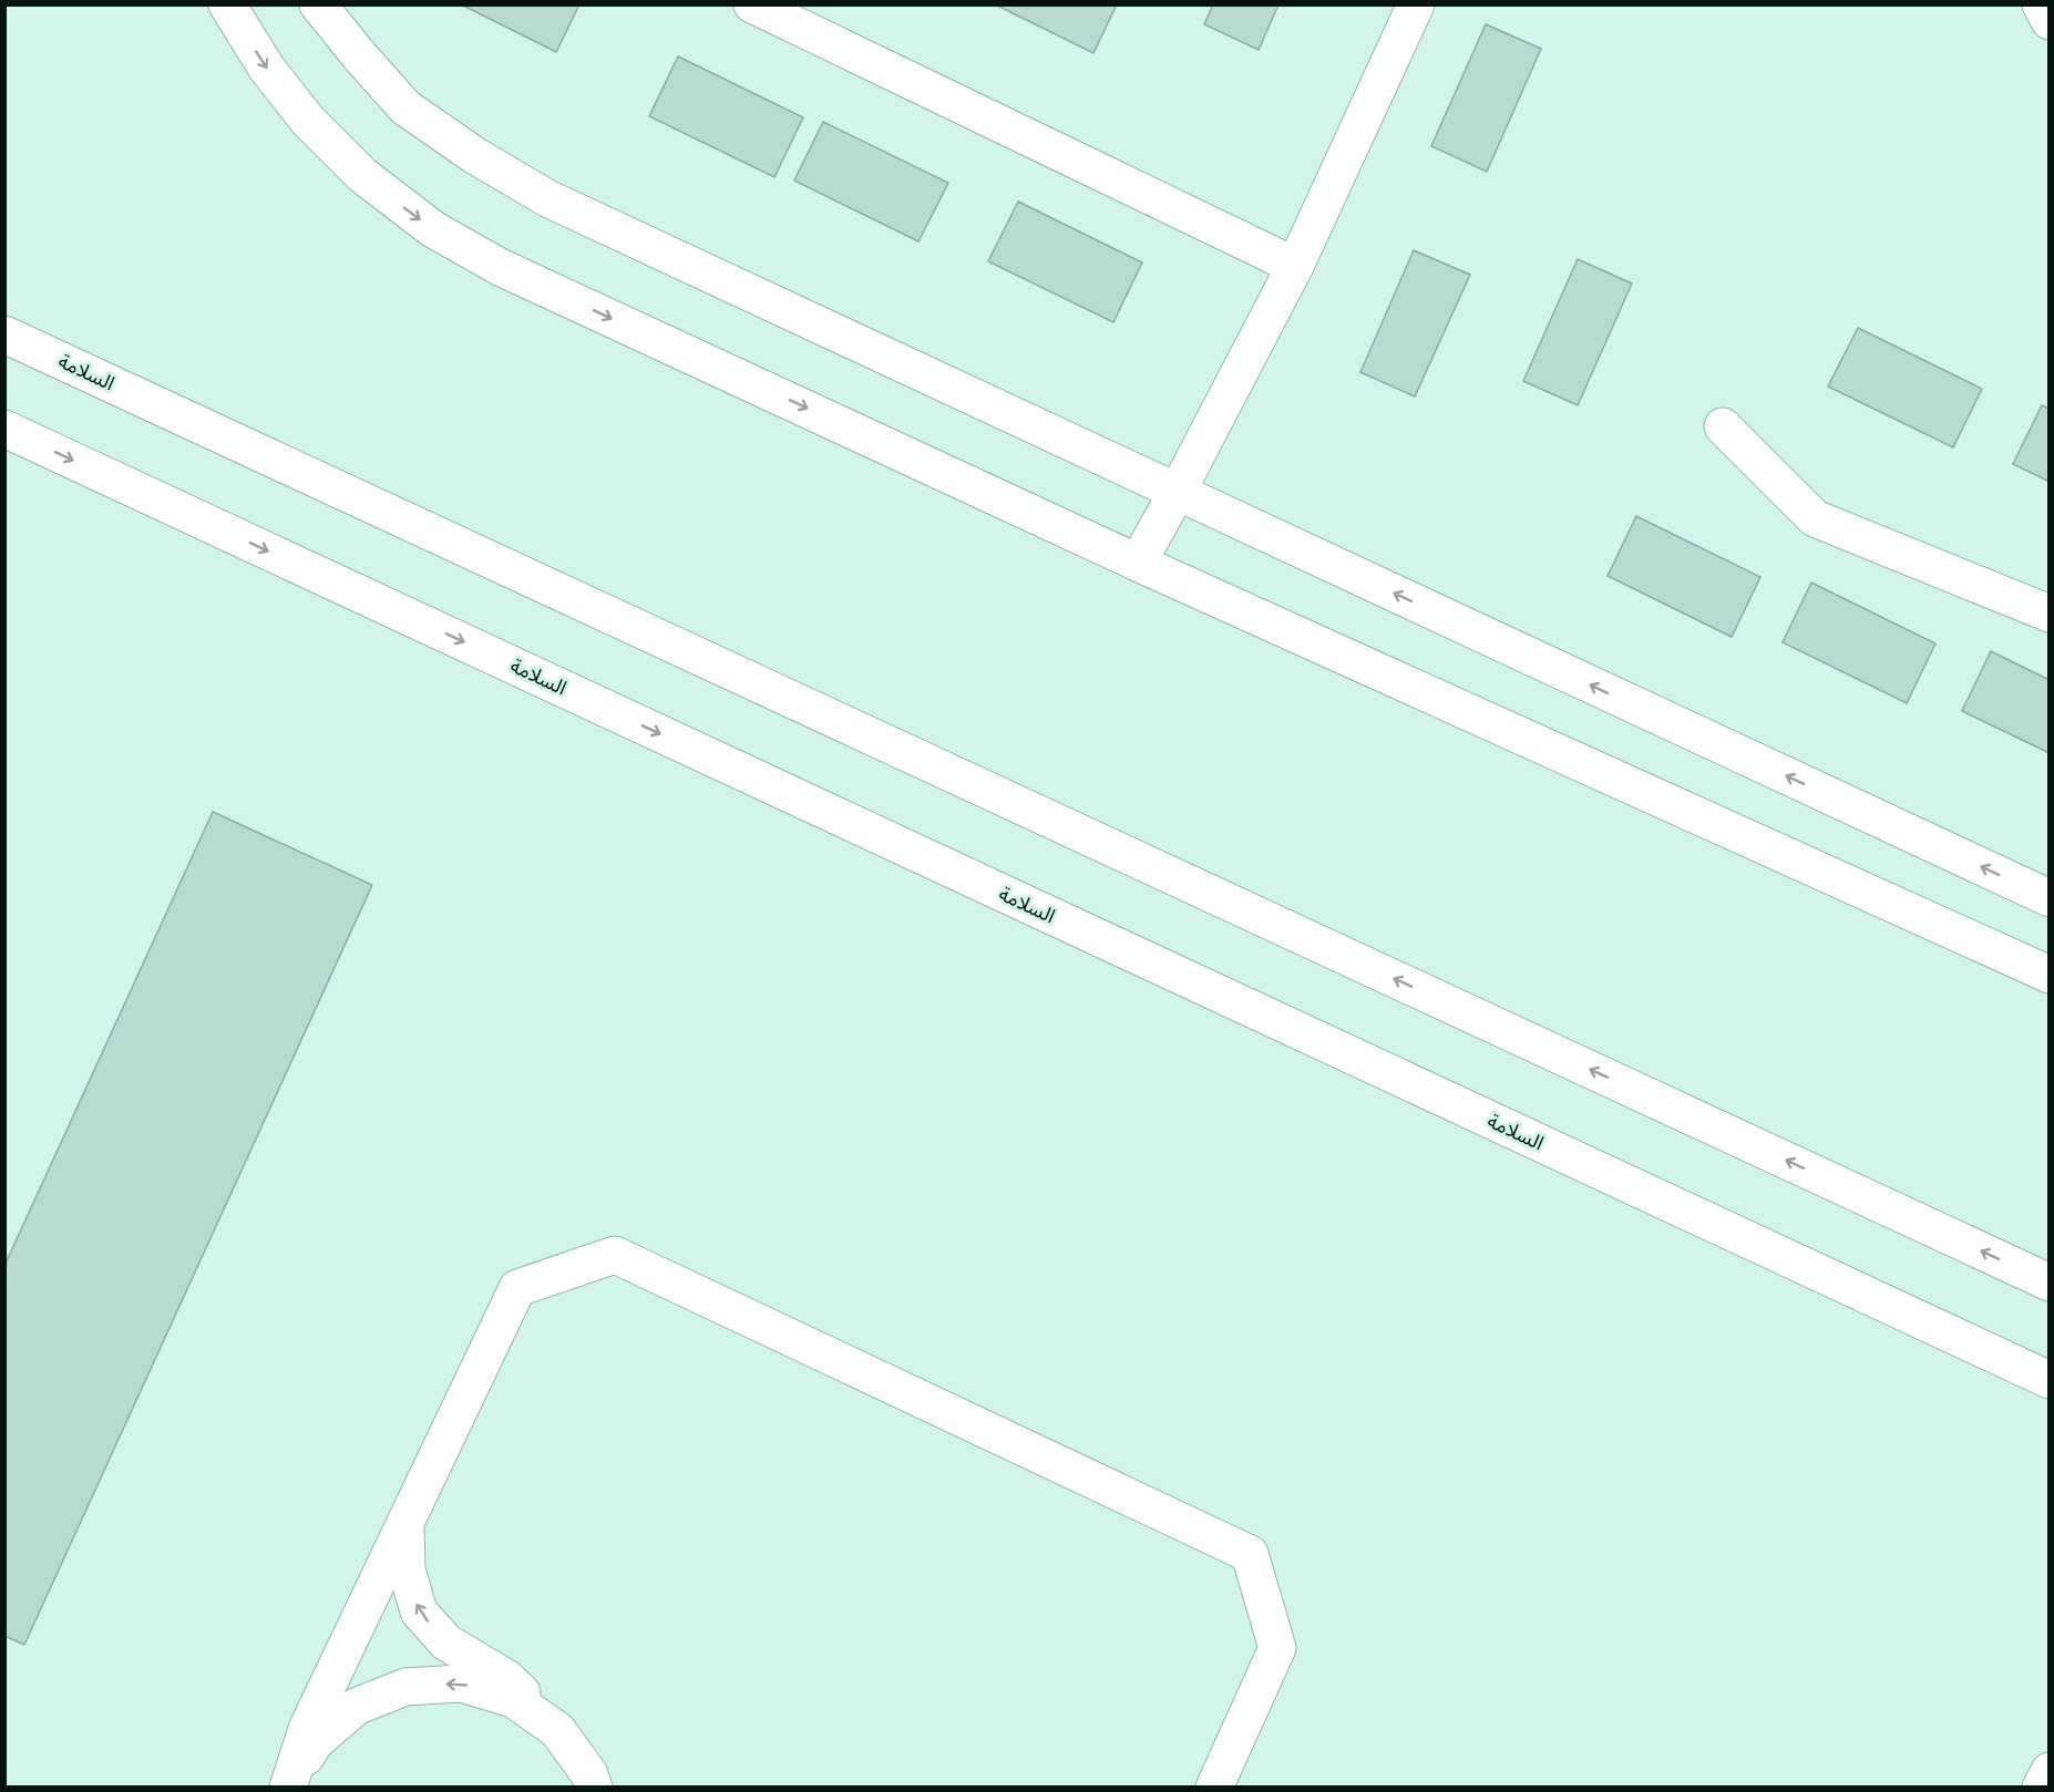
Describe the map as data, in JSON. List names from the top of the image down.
{
  "streets": {
    "street": ["السلامة"]
  }
}
